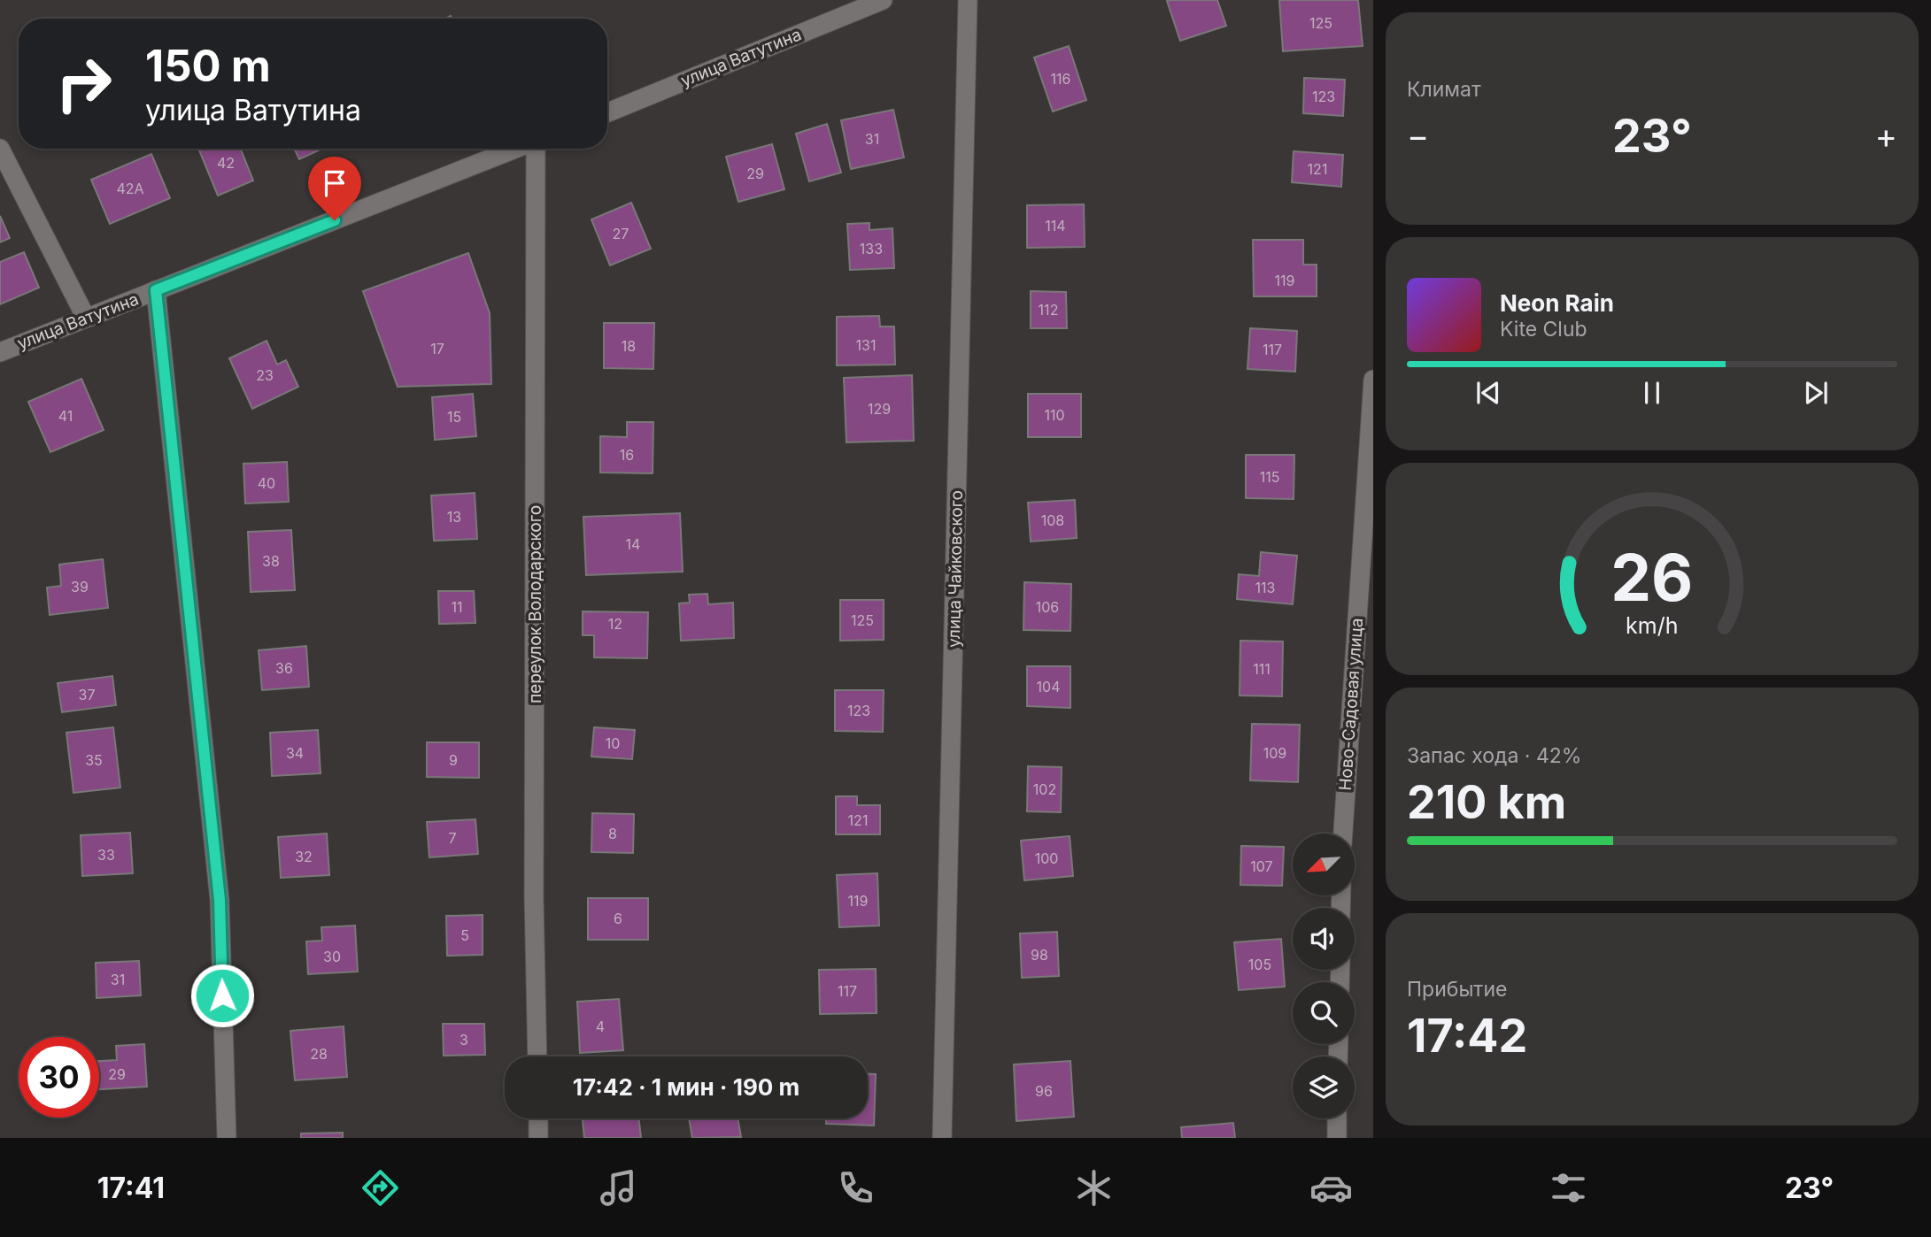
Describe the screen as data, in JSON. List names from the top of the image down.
{
  "streets": {
    "street": [
      "улица Ватутина",
      "улица Чайковского",
      "переулок Володарского",
      "Ново-Садовая улица"
    ]
  },
  "house_numbers": [
    "125",
    "116",
    "123",
    "31",
    "42",
    "121",
    "29",
    "42А",
    "114",
    "27",
    "133",
    "119",
    "112",
    "131",
    "18",
    "17",
    "117",
    "23",
    "129",
    "110",
    "41",
    "15",
    "16",
    "115",
    "40",
    "13",
    "108",
    "14",
    "38",
    "39",
    "113",
    "11",
    "106",
    "125",
    "12",
    "36",
    "111",
    "104",
    "37",
    "123",
    "10",
    "34",
    "109",
    "35",
    "9",
    "102",
    "121",
    "8",
    "7",
    "33",
    "32",
    "100",
    "107",
    "119",
    "6",
    "5",
    "98",
    "30",
    "105",
    "31",
    "117",
    "4",
    "3",
    "28",
    "29",
    "96"
  ],
  "north": "bottom left",
  "page": {
    "tile": [
      "Климат",
      ["Запас хода · 42%", "210 km"],
      ["Прибытие", "17:42"]
    ],
    "turn": ["150 m", "улица Ватутина"],
    "heat": ["−", "23°", "+"],
    "song": ["Neon Rain", "Kite Club"],
    "limit": "30",
    "trip": "17:42 · 1 мин · 190 m",
    "tabs": ["17:41", "23°"],
    "gauge": ["26", "km/h"]
  }
}
